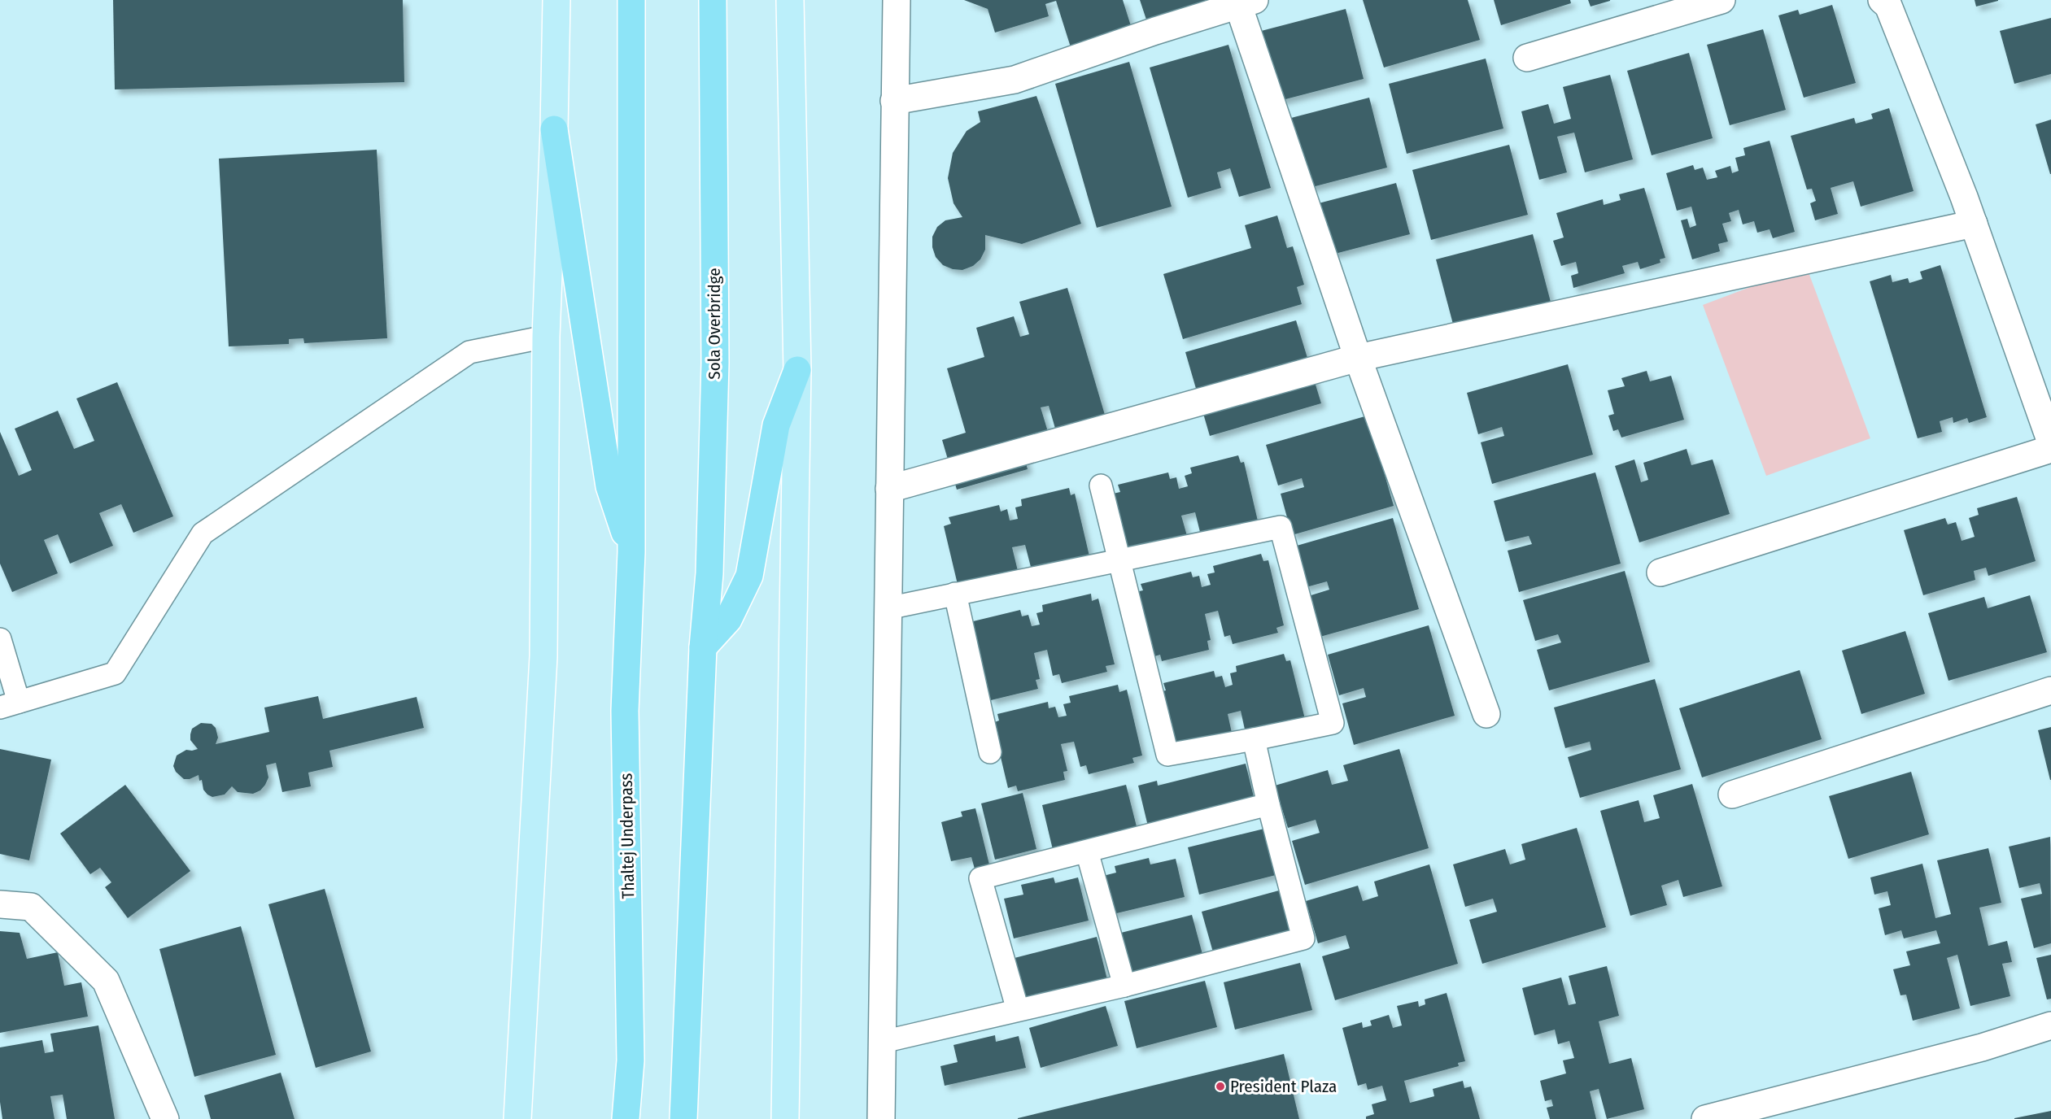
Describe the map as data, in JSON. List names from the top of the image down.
{
  "streets": {
    "highway": ["Sola Overbridge", "Thaltej Underpass"]
  },
  "places": ["President Plaza"]
}
